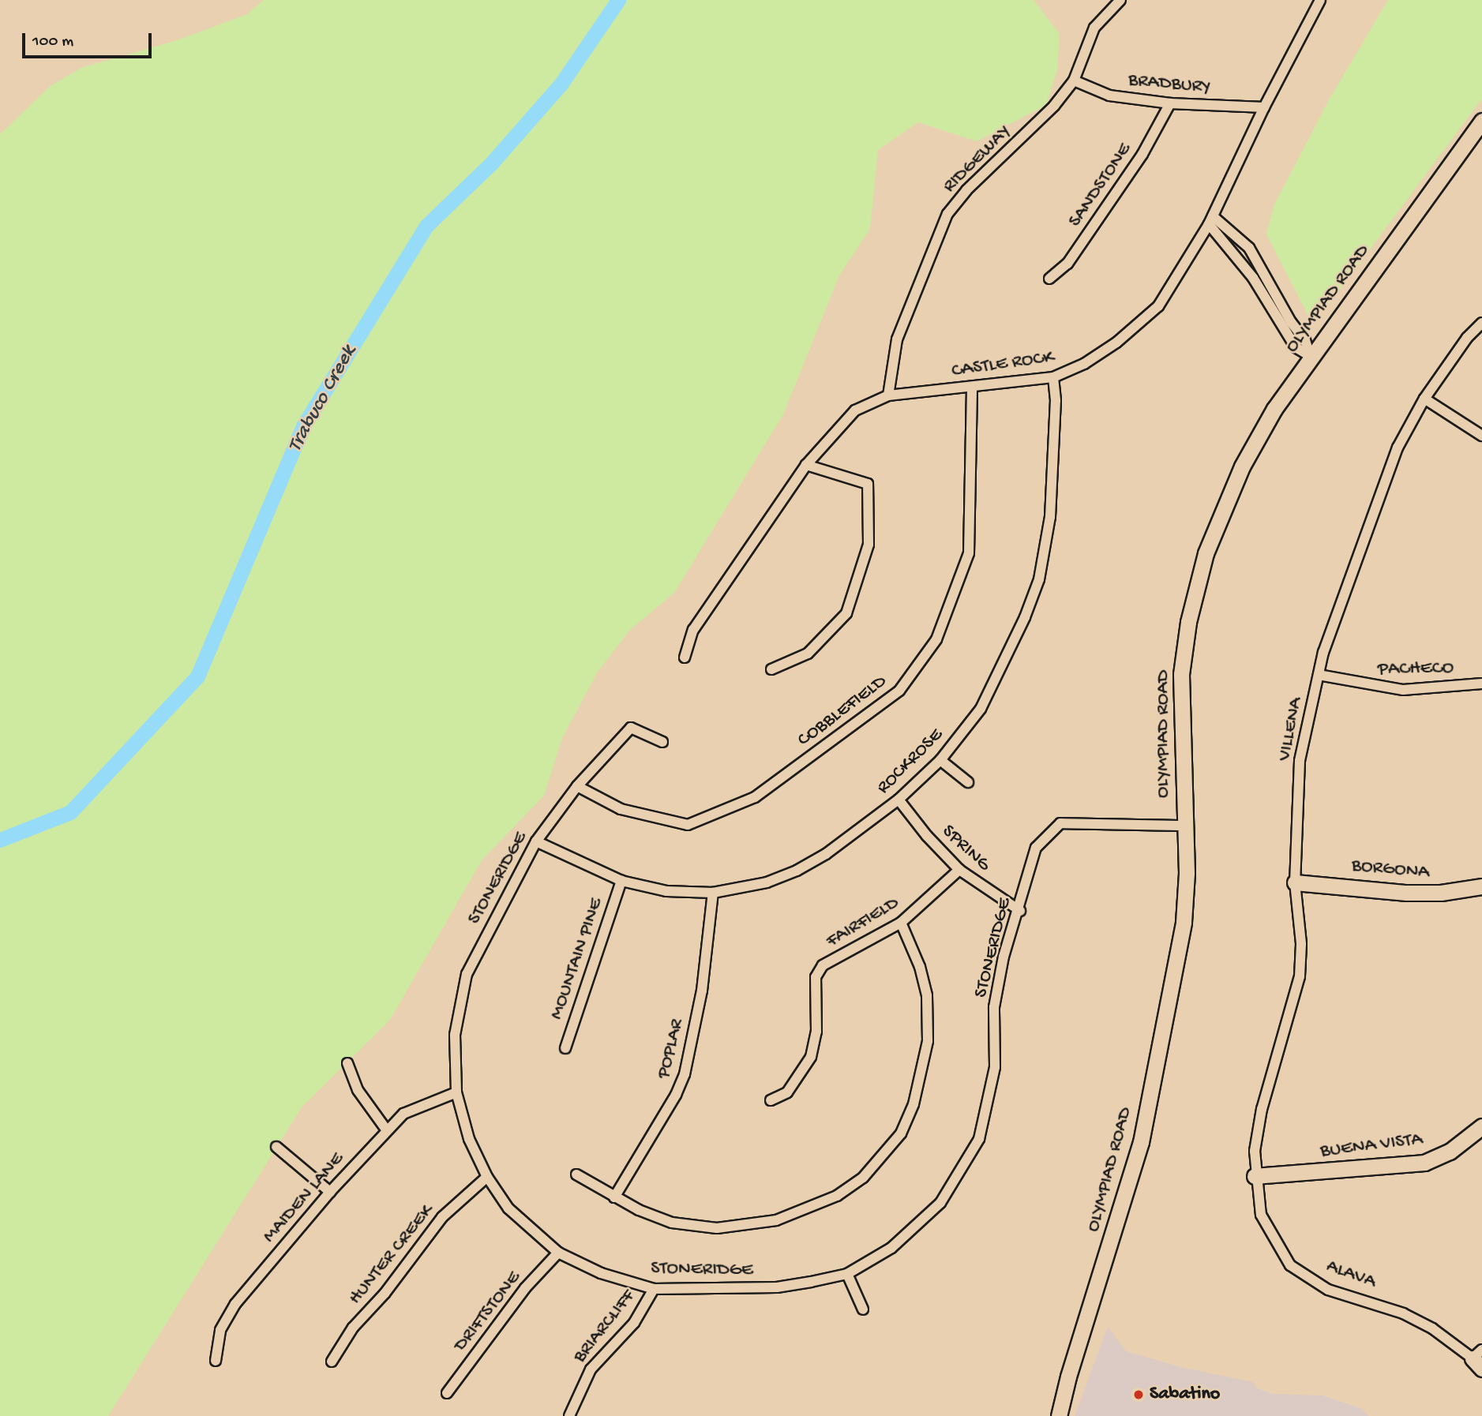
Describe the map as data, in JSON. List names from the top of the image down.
{
  "streets": {
    "main road": ["OLYMPIAD ROAD", "BORGONA", "BUENA VISTA"],
    "street": [
      "BRADBURY",
      "RIDGEWAY",
      "SANDSTONE",
      "CASTLE ROCK",
      "PACHECO",
      "COBBLEFIELD",
      "VILLENA",
      "ROCKROSE",
      "SPRING",
      "STONERIDGE",
      "FAIRFIELD",
      "MOUNTAIN PINE",
      "POPLAR",
      "MAIDEN LANE",
      "HUNTER CREEK",
      "ALAVA",
      "DRIFTSTONE",
      "BRIARCLIFF"
    ]
  },
  "crossings": [
    ["BRADBURY", "RIDGEWAY"],
    ["BRADBURY", "SANDSTONE"],
    ["BRADBURY", "CASTLE ROCK"],
    ["RIDGEWAY", "CASTLE ROCK"],
    ["OLYMPIAD ROAD", "STONERIDGE"],
    ["CASTLE ROCK", "COBBLEFIELD"],
    ["CASTLE ROCK", "ROCKROSE"],
    ["PACHECO", "VILLENA"],
    ["COBBLEFIELD", "STONERIDGE"],
    ["VILLENA", "BORGONA"],
    ["VILLENA", "BUENA VISTA"],
    ["VILLENA", "ALAVA"],
    ["ROCKROSE", "SPRING"],
    ["ROCKROSE", "STONERIDGE"],
    ["ROCKROSE", "MOUNTAIN PINE"],
    ["ROCKROSE", "POPLAR"],
    ["SPRING", "STONERIDGE"],
    ["SPRING", "FAIRFIELD"],
    ["STONERIDGE", "MAIDEN LANE"],
    ["STONERIDGE", "HUNTER CREEK"],
    ["STONERIDGE", "DRIFTSTONE"],
    ["STONERIDGE", "BRIARCLIFF"],
    ["BUENA VISTA", "ALAVA"]
  ],
  "water": ["Trabuco Creek"],
  "places": ["Sabatino"],
  "scale_bar": "100 m"
}
